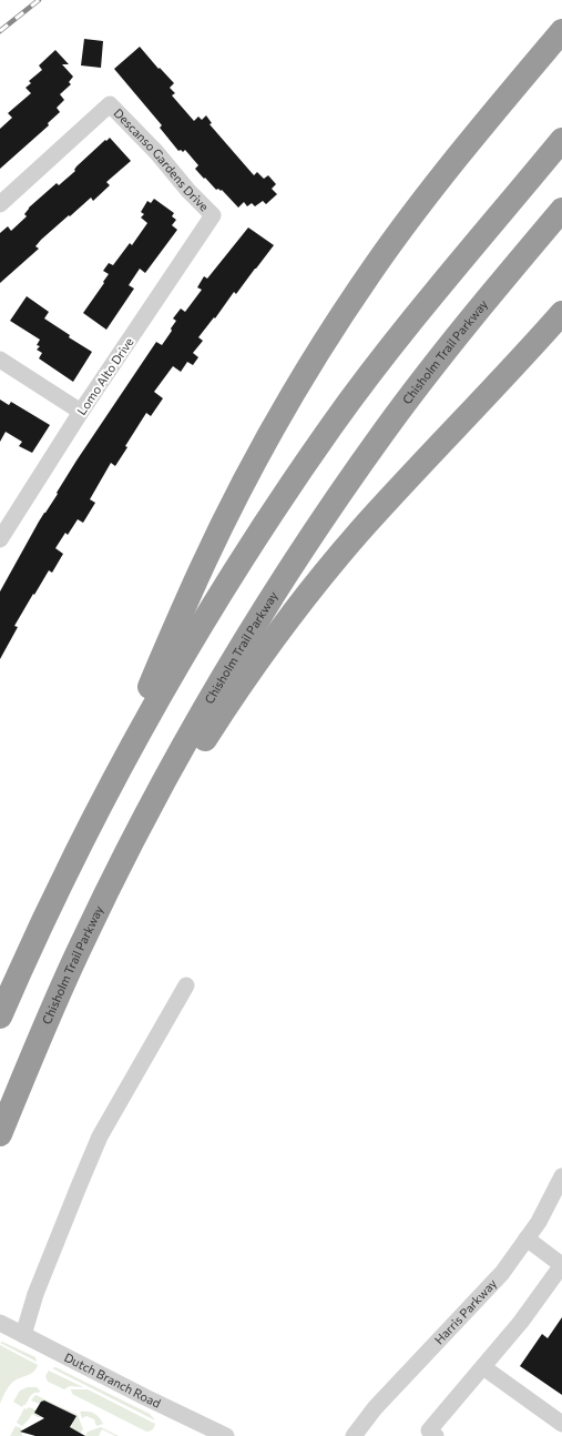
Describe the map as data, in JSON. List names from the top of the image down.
{
  "streets": {
    "highway": ["Chisholm Trail Parkway"],
    "street": [
      "Descanso Gardens Drive",
      "Lomo Alto Drive",
      "Harris Parkway",
      "Dutch Branch Road"
    ]
  },
  "crossings": [
    ["Descanso Gardens Drive", "Lomo Alto Drive"]
  ]
}
